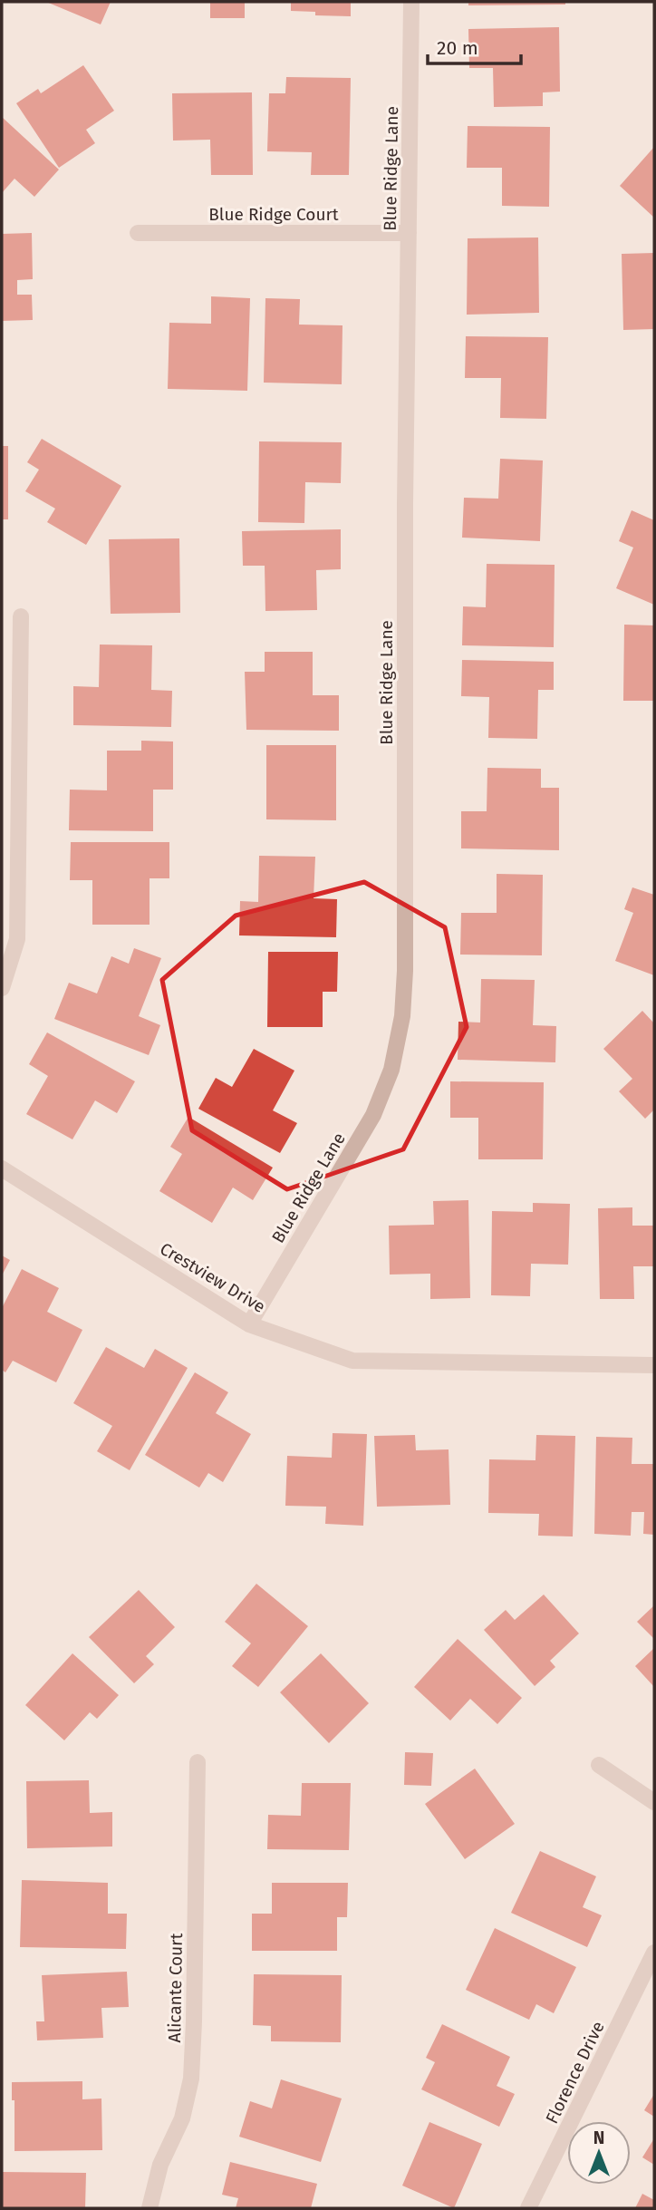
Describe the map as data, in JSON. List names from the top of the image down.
{
  "streets": {
    "street": [
      "Blue Ridge Lane",
      "Blue Ridge Court",
      "Crestview Drive",
      "Alicante Court",
      "Florence Drive"
    ]
  },
  "crossings": [
    ["Blue Ridge Lane", "Blue Ridge Court"],
    ["Blue Ridge Lane", "Crestview Drive"]
  ],
  "scale_bar": "20 m",
  "north": "top"
}
